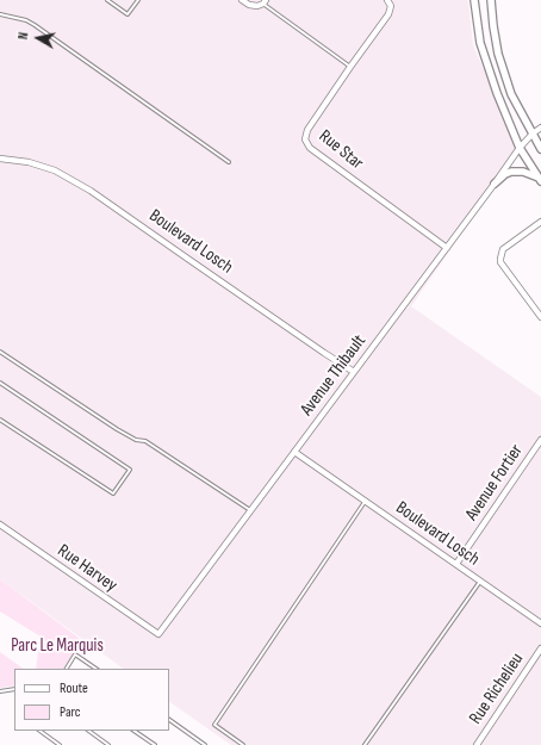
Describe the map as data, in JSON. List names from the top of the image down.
{
  "streets": {
    "street": [
      "Rue Star",
      "Boulevard Losch",
      "Avenue Thibault",
      "Avenue Fortier",
      "Rue Harvey",
      "Rue Richelieu"
    ]
  },
  "crossings": [
    ["Rue Star", "Avenue Thibault"],
    ["Boulevard Losch", "Avenue Thibault"],
    ["Boulevard Losch", "Avenue Fortier"],
    ["Avenue Thibault", "Rue Harvey"]
  ],
  "parks": ["Parc Le Marquis"],
  "legend": ["Route", "Parc"],
  "north": "left"
}
